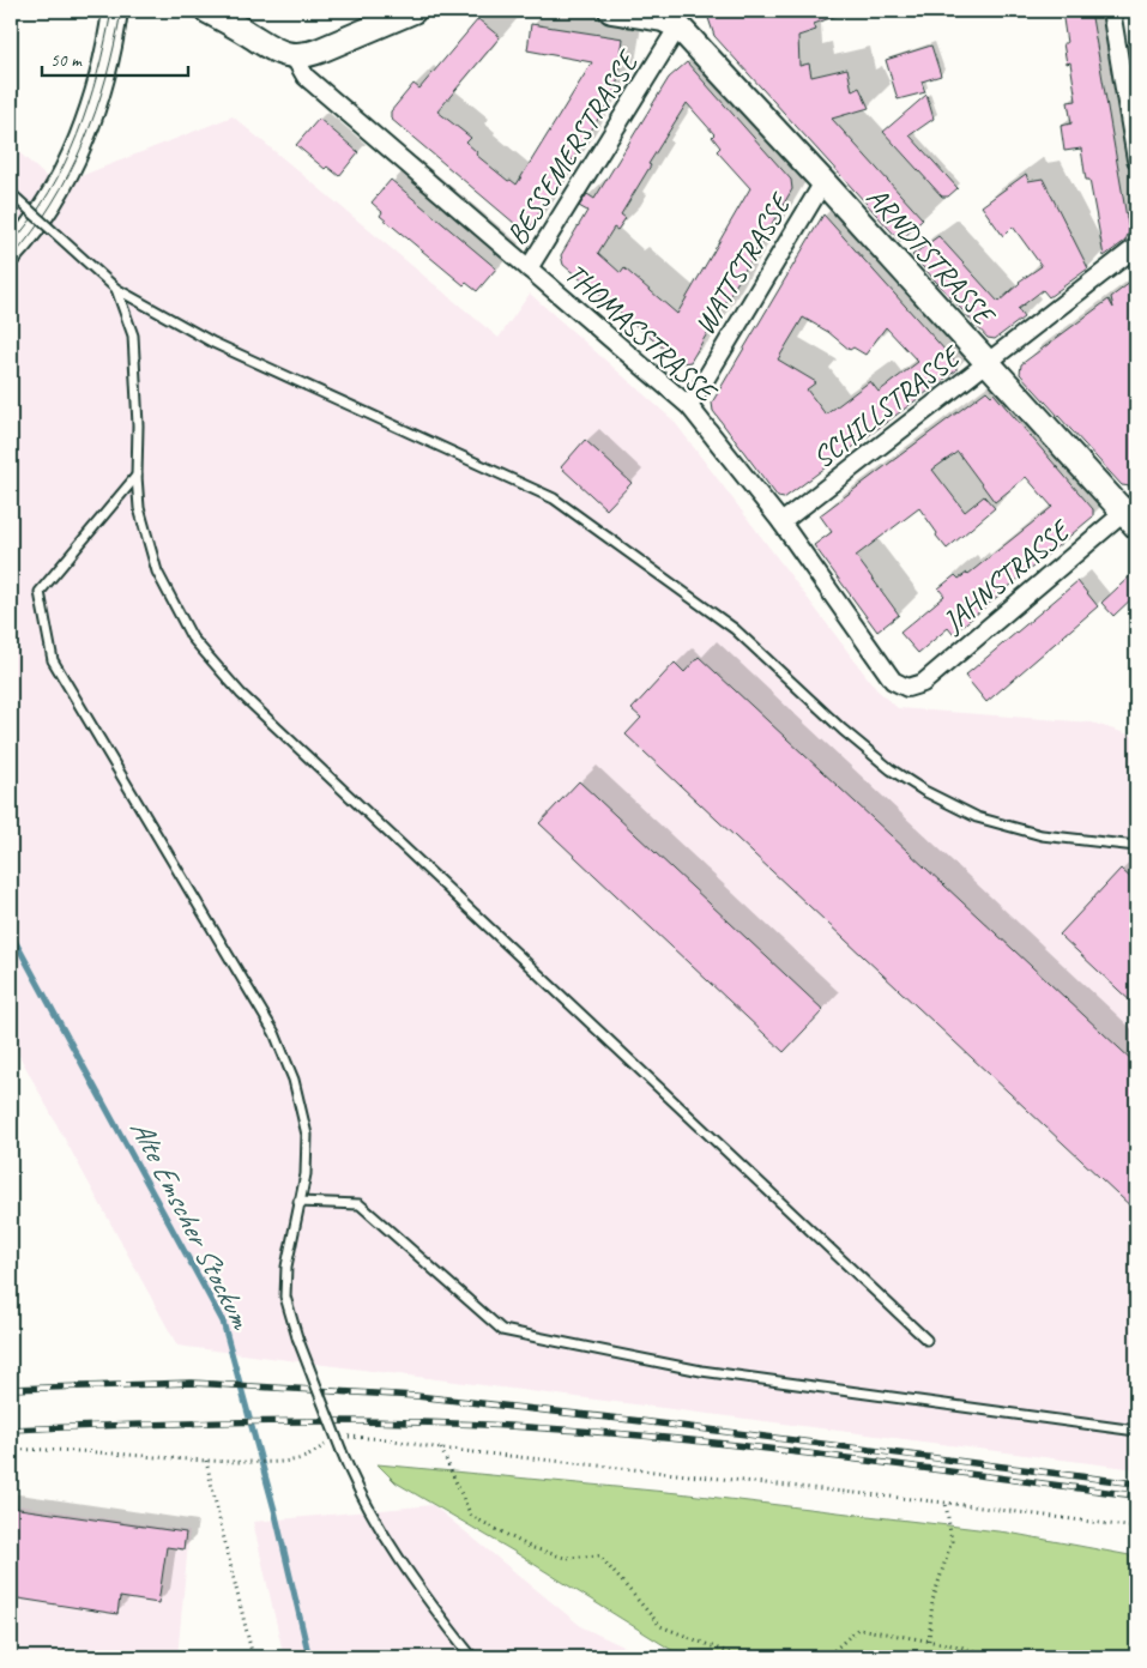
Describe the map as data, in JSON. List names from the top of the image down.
{
  "streets": {
    "street": [
      "BESSEMERSTRASSE",
      "ARNDTSTRASSE",
      "WATTSTRASSE",
      "THOMASSTRASSE",
      "SCHILLSTRASSE",
      "JAHNSTRASSE"
    ]
  },
  "crossings": [
    ["BESSEMERSTRASSE", "ARNDTSTRASSE"],
    ["BESSEMERSTRASSE", "THOMASSTRASSE"],
    ["ARNDTSTRASSE", "WATTSTRASSE"],
    ["ARNDTSTRASSE", "SCHILLSTRASSE"],
    ["ARNDTSTRASSE", "JAHNSTRASSE"],
    ["WATTSTRASSE", "THOMASSTRASSE"],
    ["THOMASSTRASSE", "SCHILLSTRASSE"],
    ["THOMASSTRASSE", "JAHNSTRASSE"]
  ],
  "water": ["Alte Emscher Stockum"],
  "scale_bar": "50 m"
}
